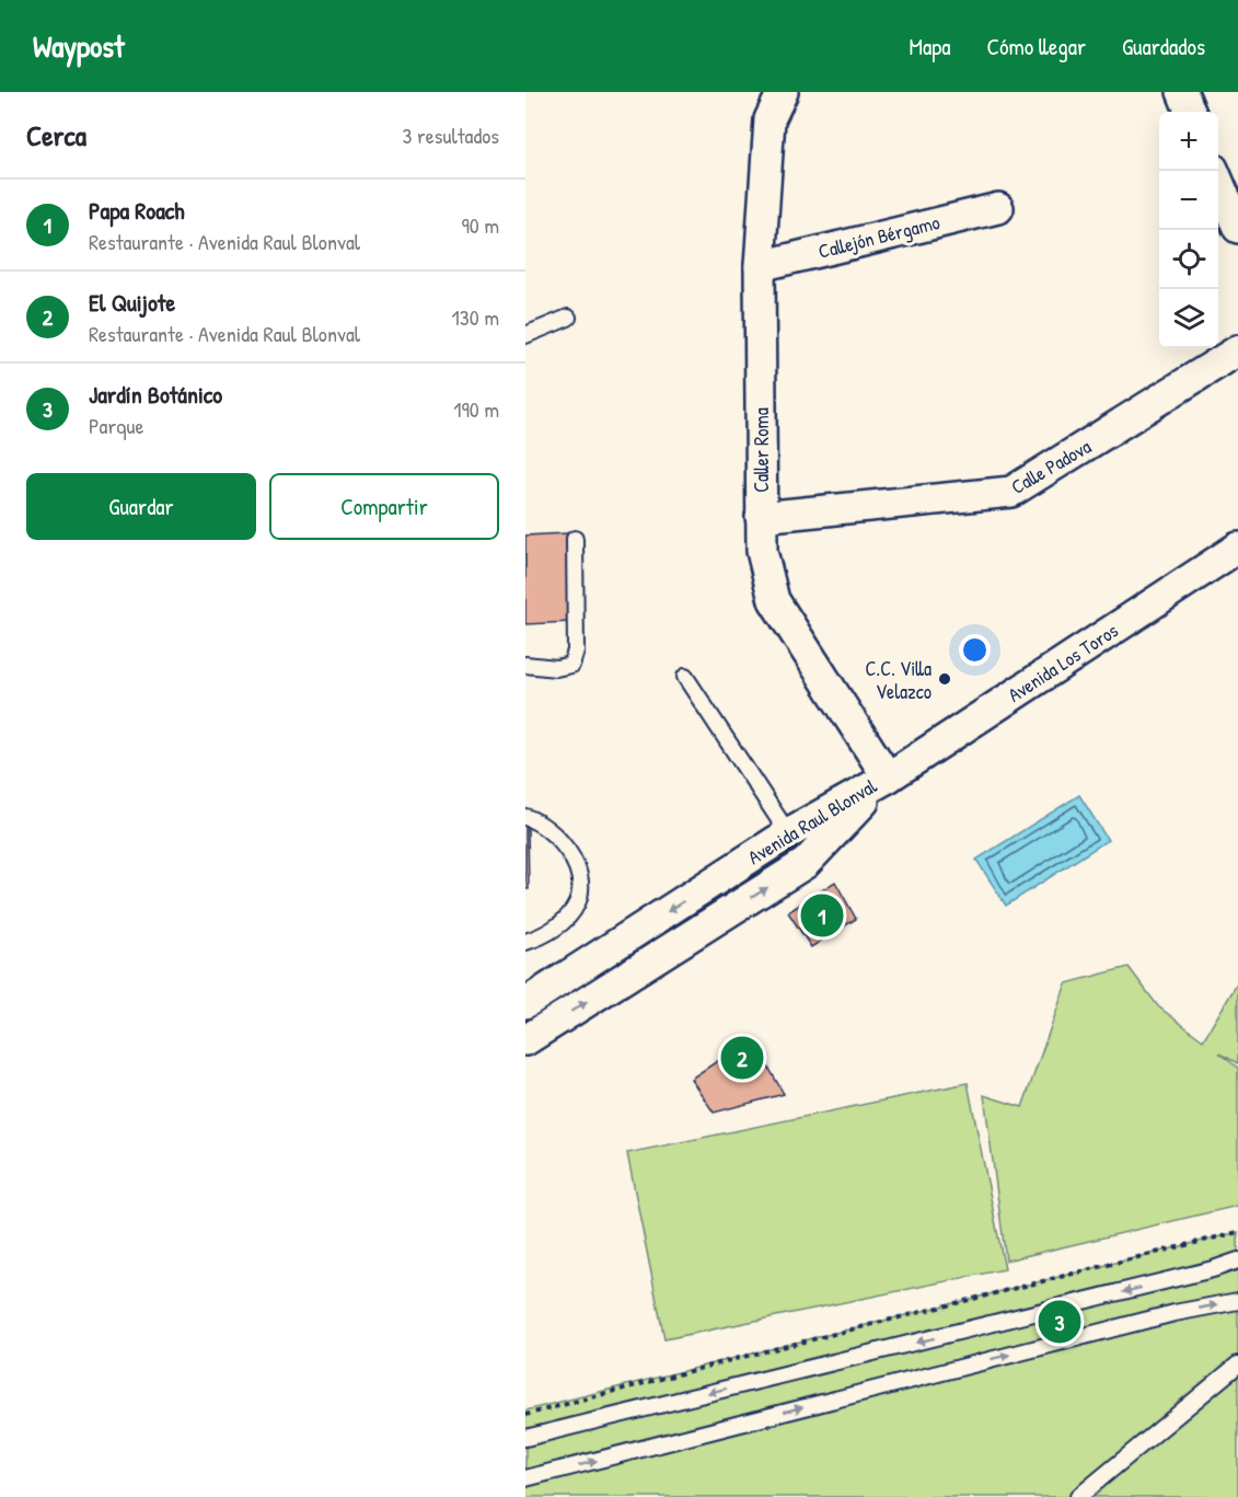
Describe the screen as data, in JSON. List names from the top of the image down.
{
  "streets": {
    "street": [
      "Callejón Bérgamo",
      "Caller Roma",
      "Calle Padova",
      "Avenida Los Toros",
      "Avenida Raul Blonval"
    ]
  },
  "crossings": [
    ["Callejón Bérgamo", "Caller Roma"],
    ["Caller Roma", "Calle Padova"],
    ["Caller Roma", "Avenida Los Toros"],
    ["Caller Roma", "Avenida Raul Blonval"],
    ["Avenida Los Toros", "Avenida Raul Blonval"]
  ],
  "places": ["C.C. Villa Velazco"],
  "page": {
    "header": "Waypost",
    "nav": ["Mapa", "Cómo llegar", "Guardados"],
    "heading": ["Cerca", "3 resultados"],
    "map_buttons": ["+", "−"],
    "list": [
      {
        "mark": "1",
        "name": "Papa Roach",
        "note": "Restaurante · Avenida Raul Blonval",
        "value": "90 m"
      },
      {
        "mark": "2",
        "name": "El Quijote",
        "note": "Restaurante · Avenida Raul Blonval",
        "value": "130 m"
      },
      {
        "mark": "3",
        "name": "Jardín Botánico",
        "note": "Parque",
        "value": "190 m"
      }
    ],
    "buttons": ["Guardar", "Compartir"],
    "pins": ["1", "2", "3"]
  }
}
